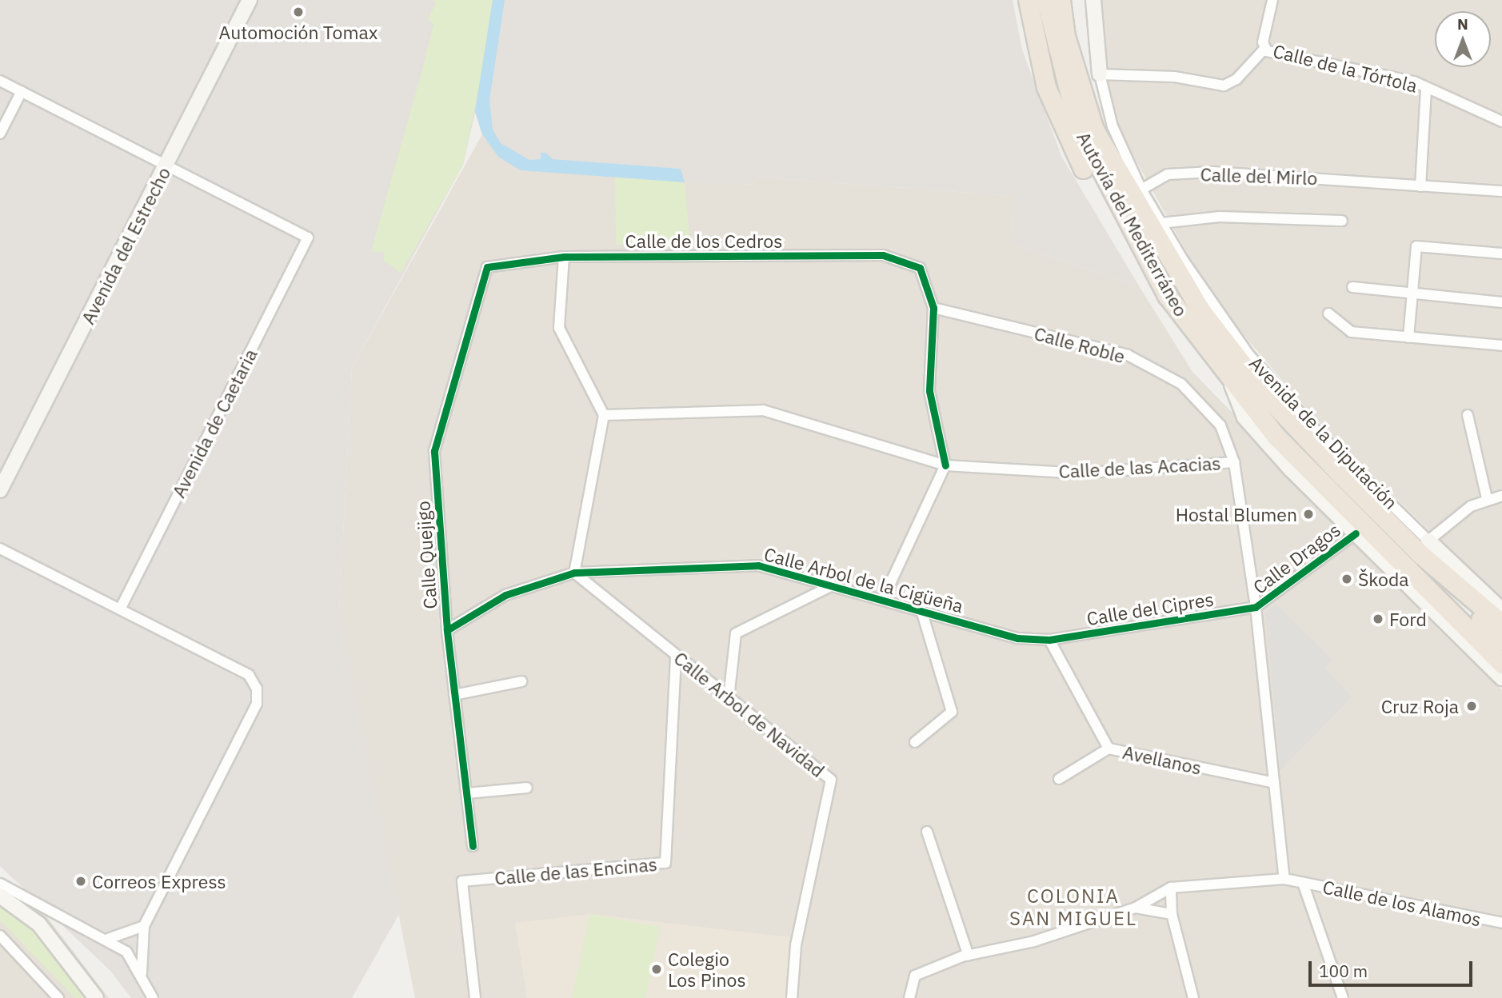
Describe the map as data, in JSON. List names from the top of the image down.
{
  "streets": {
    "highway": ["Autovía del Mediterráneo"],
    "street": [
      "Calle de la Tórtola",
      "Calle del Mirlo",
      "Calle de los Cedros",
      "Avenida del Estrecho",
      "Calle Roble",
      "Avenida de Caetaria",
      "Avenida de la Diputación",
      "Calle de las Acacias",
      "Calle Quejigo",
      "Calle Dragos",
      "Calle Arbol de la Cigüeña",
      "Calle del Cipres",
      "Calle Arbol de Navidad",
      "Avellanos",
      "Calle de las Encinas",
      "Calle de los Alamos"
    ]
  },
  "crossings": [
    ["Calle del Mirlo", "Avenida de la Diputación"],
    ["Autovía del Mediterráneo", "Avenida de la Diputación"],
    ["Autovía del Mediterráneo", "Calle Dragos"],
    ["Calle de los Cedros", "Calle Roble"],
    ["Calle de los Cedros", "Calle Quejigo"],
    ["Avenida del Estrecho", "Avenida de Caetaria"],
    ["Calle Roble", "Calle de las Acacias"],
    ["Calle Roble", "Calle Dragos"],
    ["Calle Roble", "Calle del Cipres"],
    ["Calle Quejigo", "Calle Arbol de la Cigüeña"],
    ["Calle Dragos", "Calle del Cipres"],
    ["Calle Dragos", "Avellanos"],
    ["Calle Dragos", "Calle de los Alamos"],
    ["Calle Arbol de la Cigüeña", "Calle del Cipres"],
    ["Calle Arbol de la Cigüeña", "Calle Arbol de Navidad"],
    ["Calle Arbol de la Cigüeña", "Avellanos"],
    ["Calle del Cipres", "Avellanos"],
    ["Calle Arbol de Navidad", "Calle de las Encinas"]
  ],
  "districts": ["COLONIA SAN MIGUEL"],
  "places": [
    "Automoción Tomax",
    "Hostal Blumen",
    "Škoda",
    "Ford",
    "Cruz Roja",
    "Correos Express",
    "Colegio Los Pinos"
  ],
  "scale_bar": "100 m",
  "north": "top"
}
